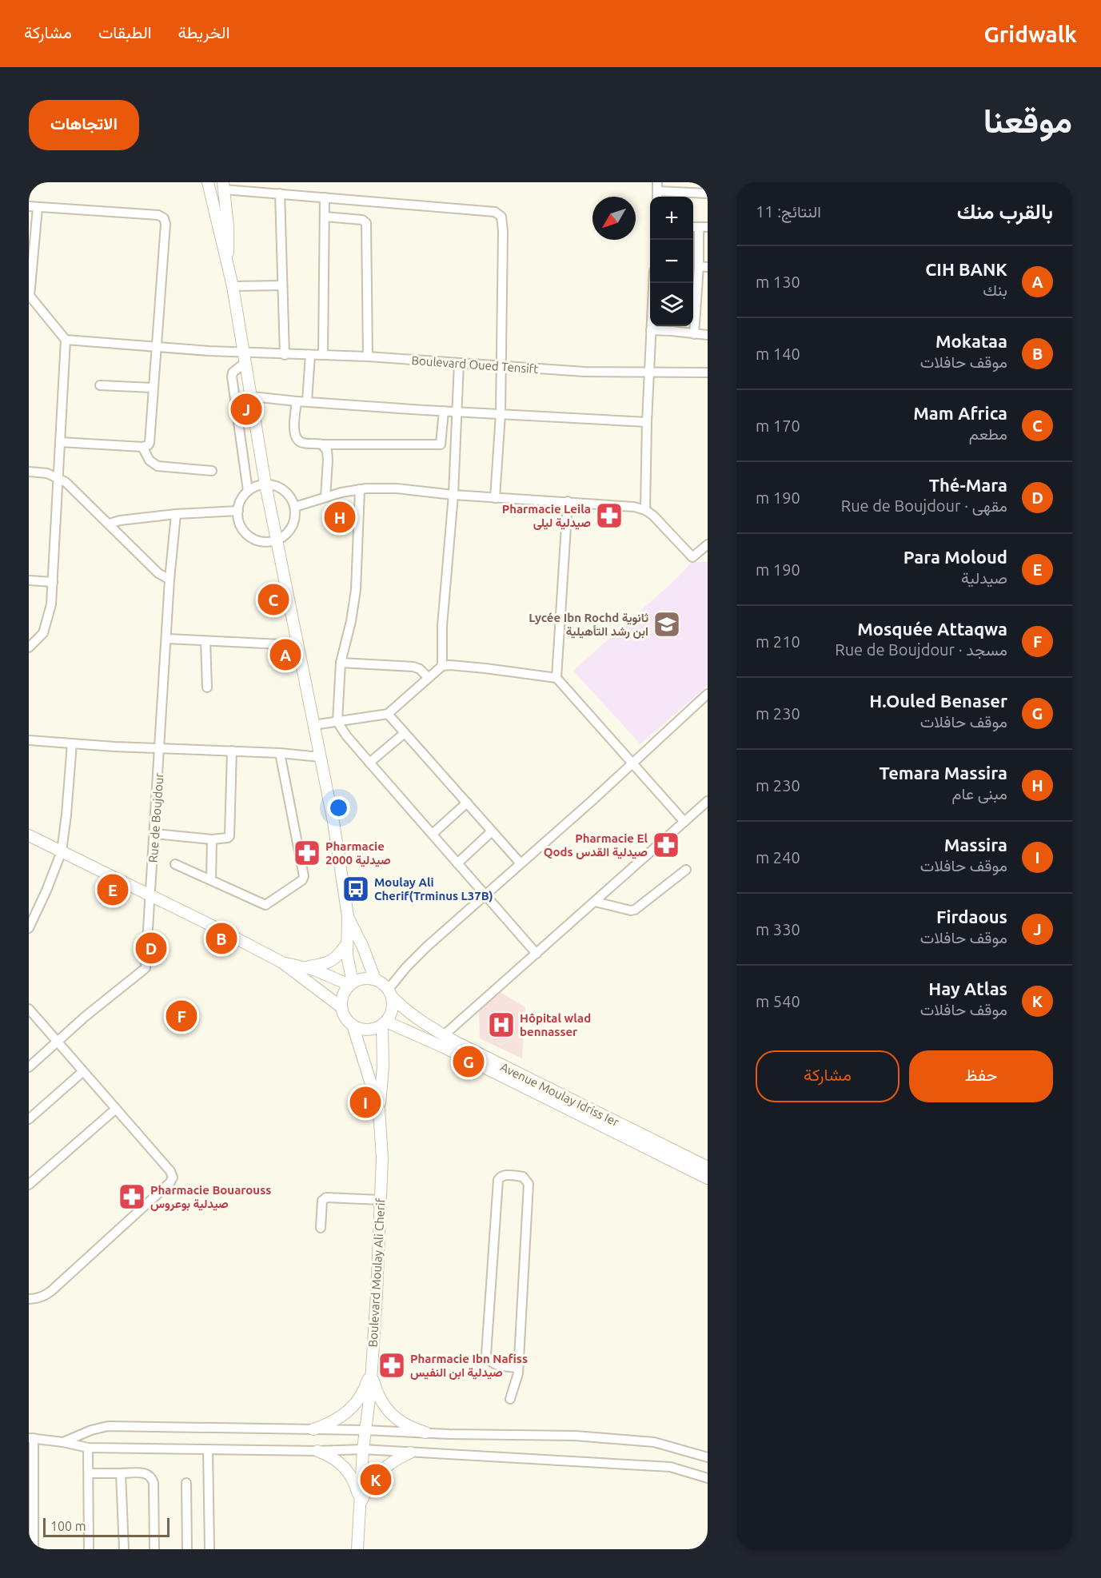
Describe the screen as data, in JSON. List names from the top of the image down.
{
  "streets": {
    "main road": ["Avenue Moulay Idriss Ier", "Boulevard Moulay Ali Cherif"],
    "street": ["Boulevard Oued Tensift", "Rue de Boujdour"]
  },
  "crossings": [
    ["Avenue Moulay Idriss Ier", "Boulevard Moulay Ali Cherif"]
  ],
  "places": {
    "pharmacy": [
      "Pharmacie Leila صيدلية ليلى",
      "Pharmacie El Qods صيدلية القدس",
      "Pharmacie 2000 صيدلية",
      "Pharmacie Bouarouss صيدلية بوعروس",
      "Pharmacie Ibn Nafiss صيدلية ابن النفيس"
    ],
    "school or university": ["Lycée Ibn Rochd ثانوية ابن رشد التأهيلية"],
    "bus stop": ["Moulay Ali Cherif(Trminus L37B)"],
    "hospital": ["Hôpital wlad bennasser"]
  },
  "scale_bar": "100 m",
  "north": "bottom left",
  "page": {
    "header": "Gridwalk",
    "nav": ["الخريطة", "الطبقات", "مشاركة"],
    "title": "موقعنا",
    "buttons": [
      "الاتجاهات",
      ["حفظ", "مشاركة"]
    ],
    "heading": ["بالقرب منك", "النتائج: 11"],
    "map_buttons": ["+", "−"],
    "list": [
      {
        "mark": "A",
        "name": "CIH BANK",
        "note": "بنك",
        "value": "130 m"
      },
      {
        "mark": "B",
        "name": "Mokataa",
        "note": "موقف حافلات",
        "value": "140 m"
      },
      {
        "mark": "C",
        "name": "Mam Africa",
        "note": "مطعم",
        "value": "170 m"
      },
      {
        "mark": "D",
        "name": "Thé-Mara",
        "note": "مقهى · Rue de Boujdour",
        "value": "190 m"
      },
      {
        "mark": "E",
        "name": "Para Moloud",
        "note": "صيدلية",
        "value": "190 m"
      },
      {
        "mark": "F",
        "name": "Mosquée Attaqwa",
        "note": "مسجد · Rue de Boujdour",
        "value": "210 m"
      },
      {
        "mark": "G",
        "name": "H.Ouled Benaser",
        "note": "موقف حافلات",
        "value": "230 m"
      },
      {
        "mark": "H",
        "name": "Temara Massira",
        "note": "مبنى عام",
        "value": "230 m"
      },
      {
        "mark": "I",
        "name": "Massira",
        "note": "موقف حافلات",
        "value": "240 m"
      },
      {
        "mark": "J",
        "name": "Firdaous",
        "note": "موقف حافلات",
        "value": "330 m"
      },
      {
        "mark": "K",
        "name": "Hay Atlas",
        "note": "موقف حافلات",
        "value": "540 m"
      }
    ],
    "pins": [
      "J",
      "H",
      "C",
      "A",
      "E",
      "B",
      "D",
      "F",
      "G",
      "I",
      "K"
    ],
    "scale": "100 m"
  }
}
